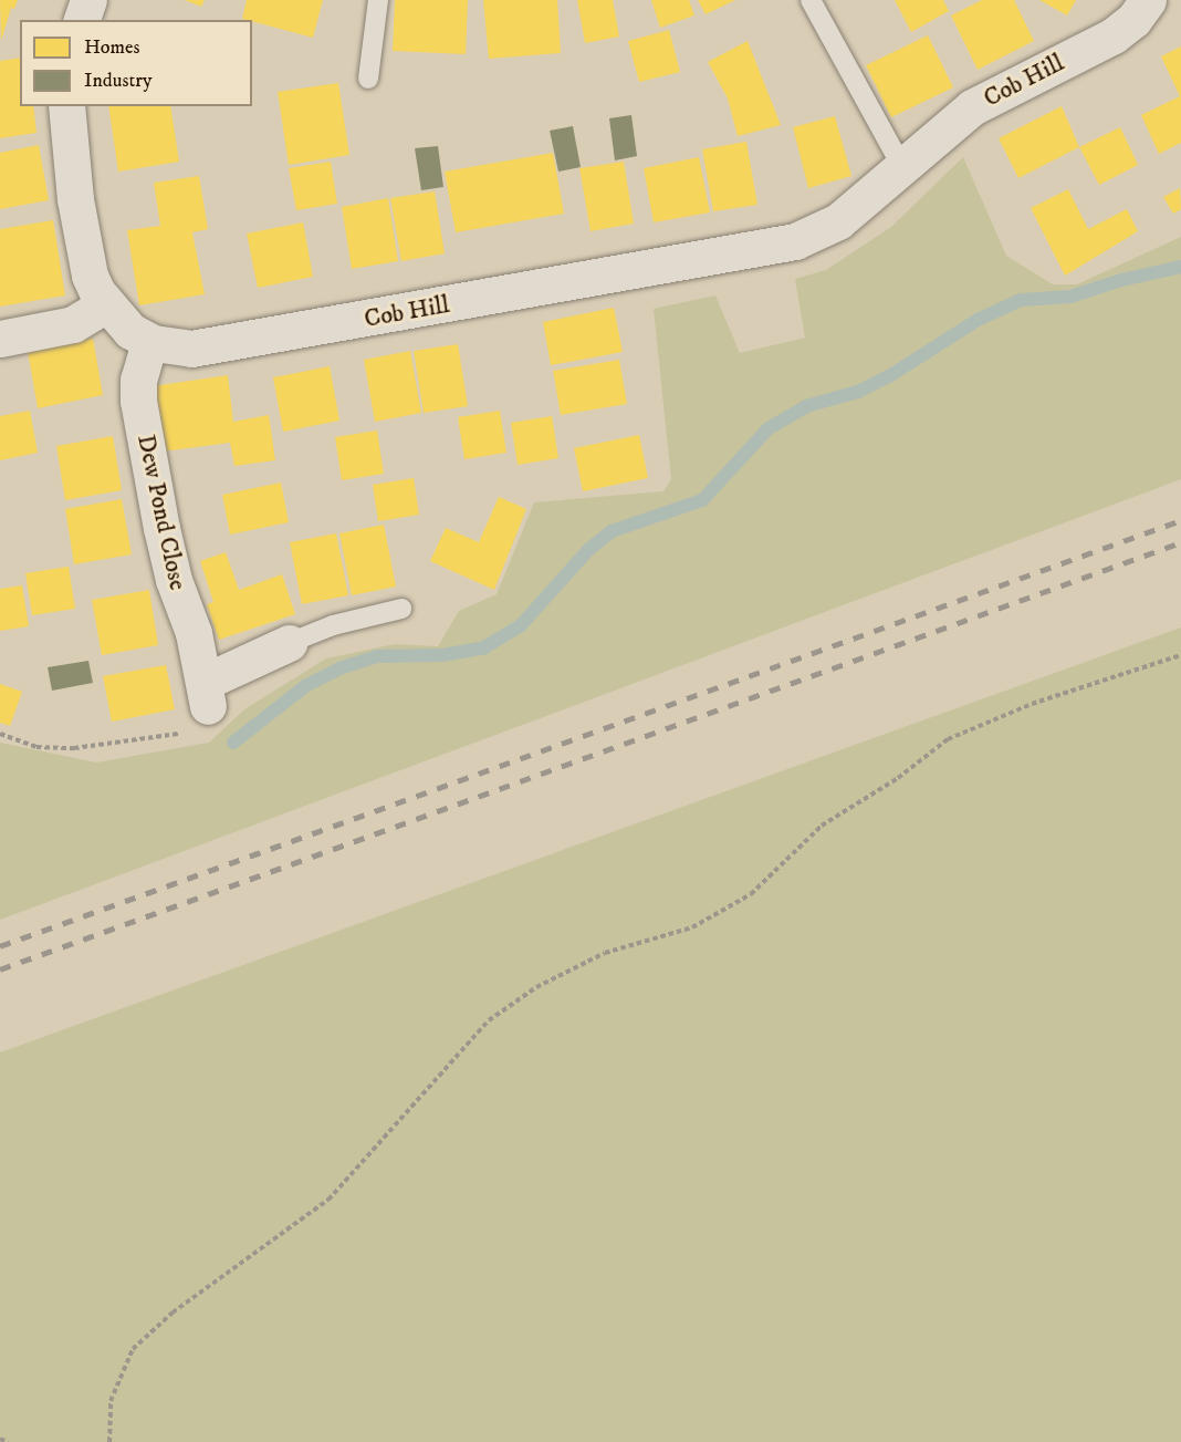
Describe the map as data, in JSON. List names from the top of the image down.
{
  "streets": {
    "street": ["Cob Hill", "Dew Pond Close"]
  },
  "crossings": [
    ["Cob Hill", "Dew Pond Close"]
  ],
  "legend": ["Homes", "Industry"]
}
